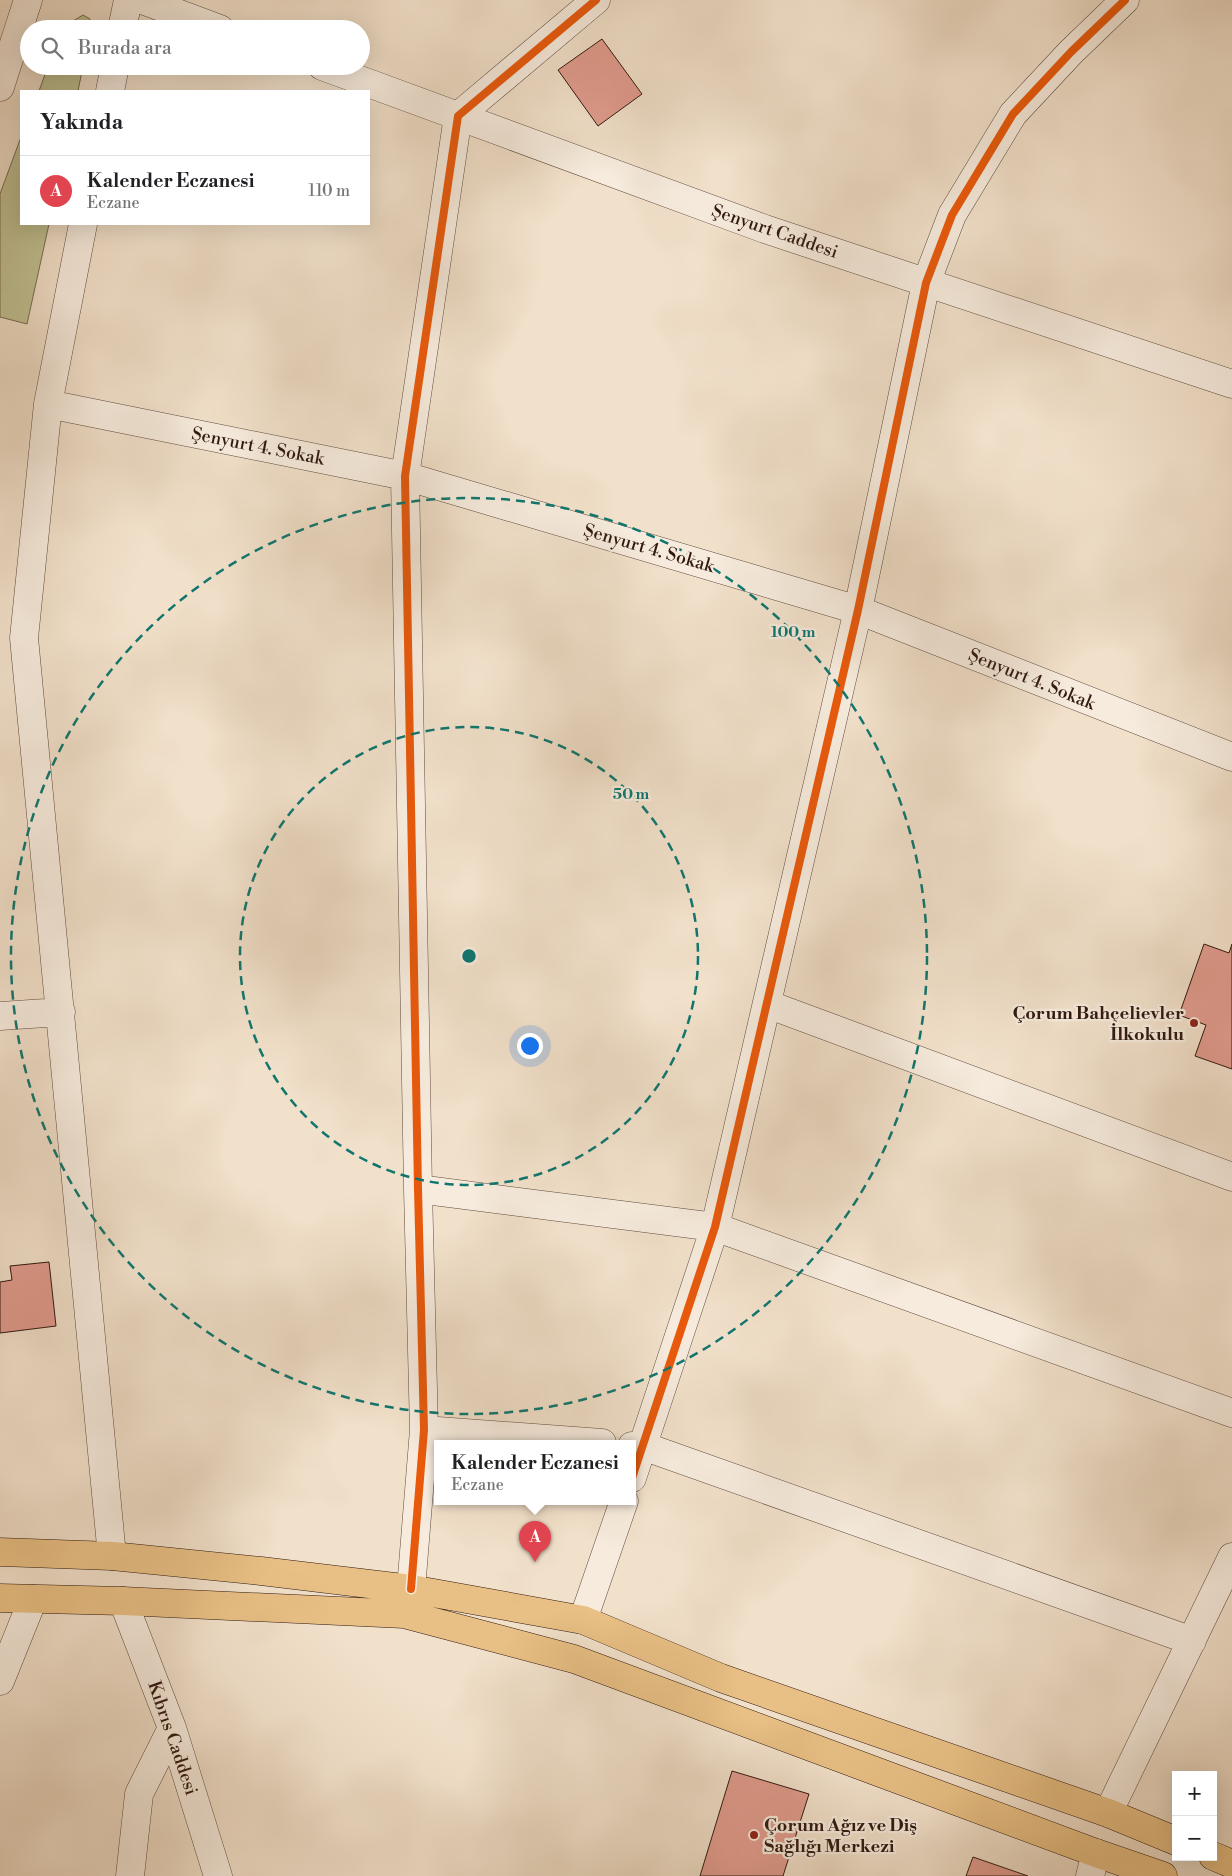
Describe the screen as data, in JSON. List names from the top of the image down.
{
  "streets": {
    "street": ["Şenyurt Caddesi", "Şenyurt 4. Sokak", "Kıbrıs Caddesi"]
  },
  "places": ["Çorum Bahçelievler İlkokulu", "Çorum Ağız ve Diş Sağlığı Merkezi"],
  "page": {
    "search": "Burada ara",
    "heading": "Yakında",
    "list": [
      {
        "mark": "A",
        "name": "Kalender Eczanesi",
        "note": "Eczane",
        "value": "110 m"
      }
    ],
    "popup": ["Kalender Eczanesi", "Eczane"],
    "pins": "A",
    "map_buttons": ["+", "−"]
  },
  "rings": ["100 m", "50 m"]
}
